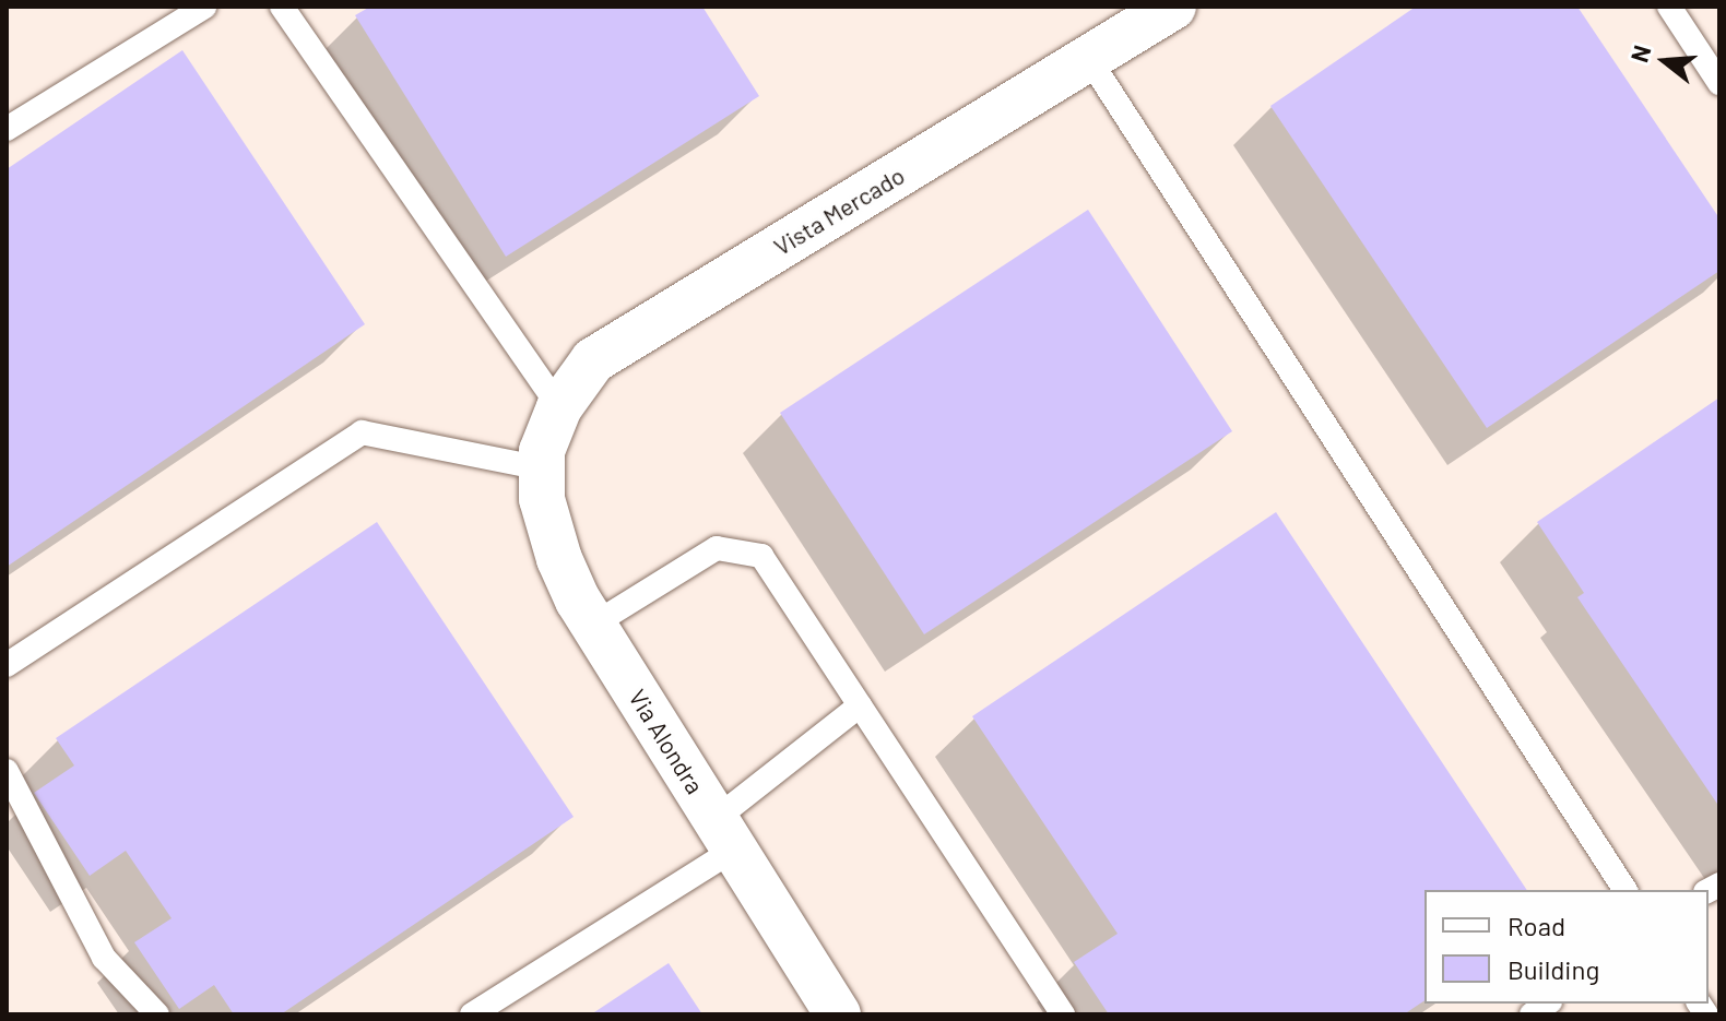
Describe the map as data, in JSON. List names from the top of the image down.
{
  "streets": {
    "street": ["Vista Mercado", "Via Alondra"]
  },
  "crossings": [
    ["Vista Mercado", "Via Alondra"]
  ],
  "legend": ["Road", "Building"],
  "north": "left"
}
